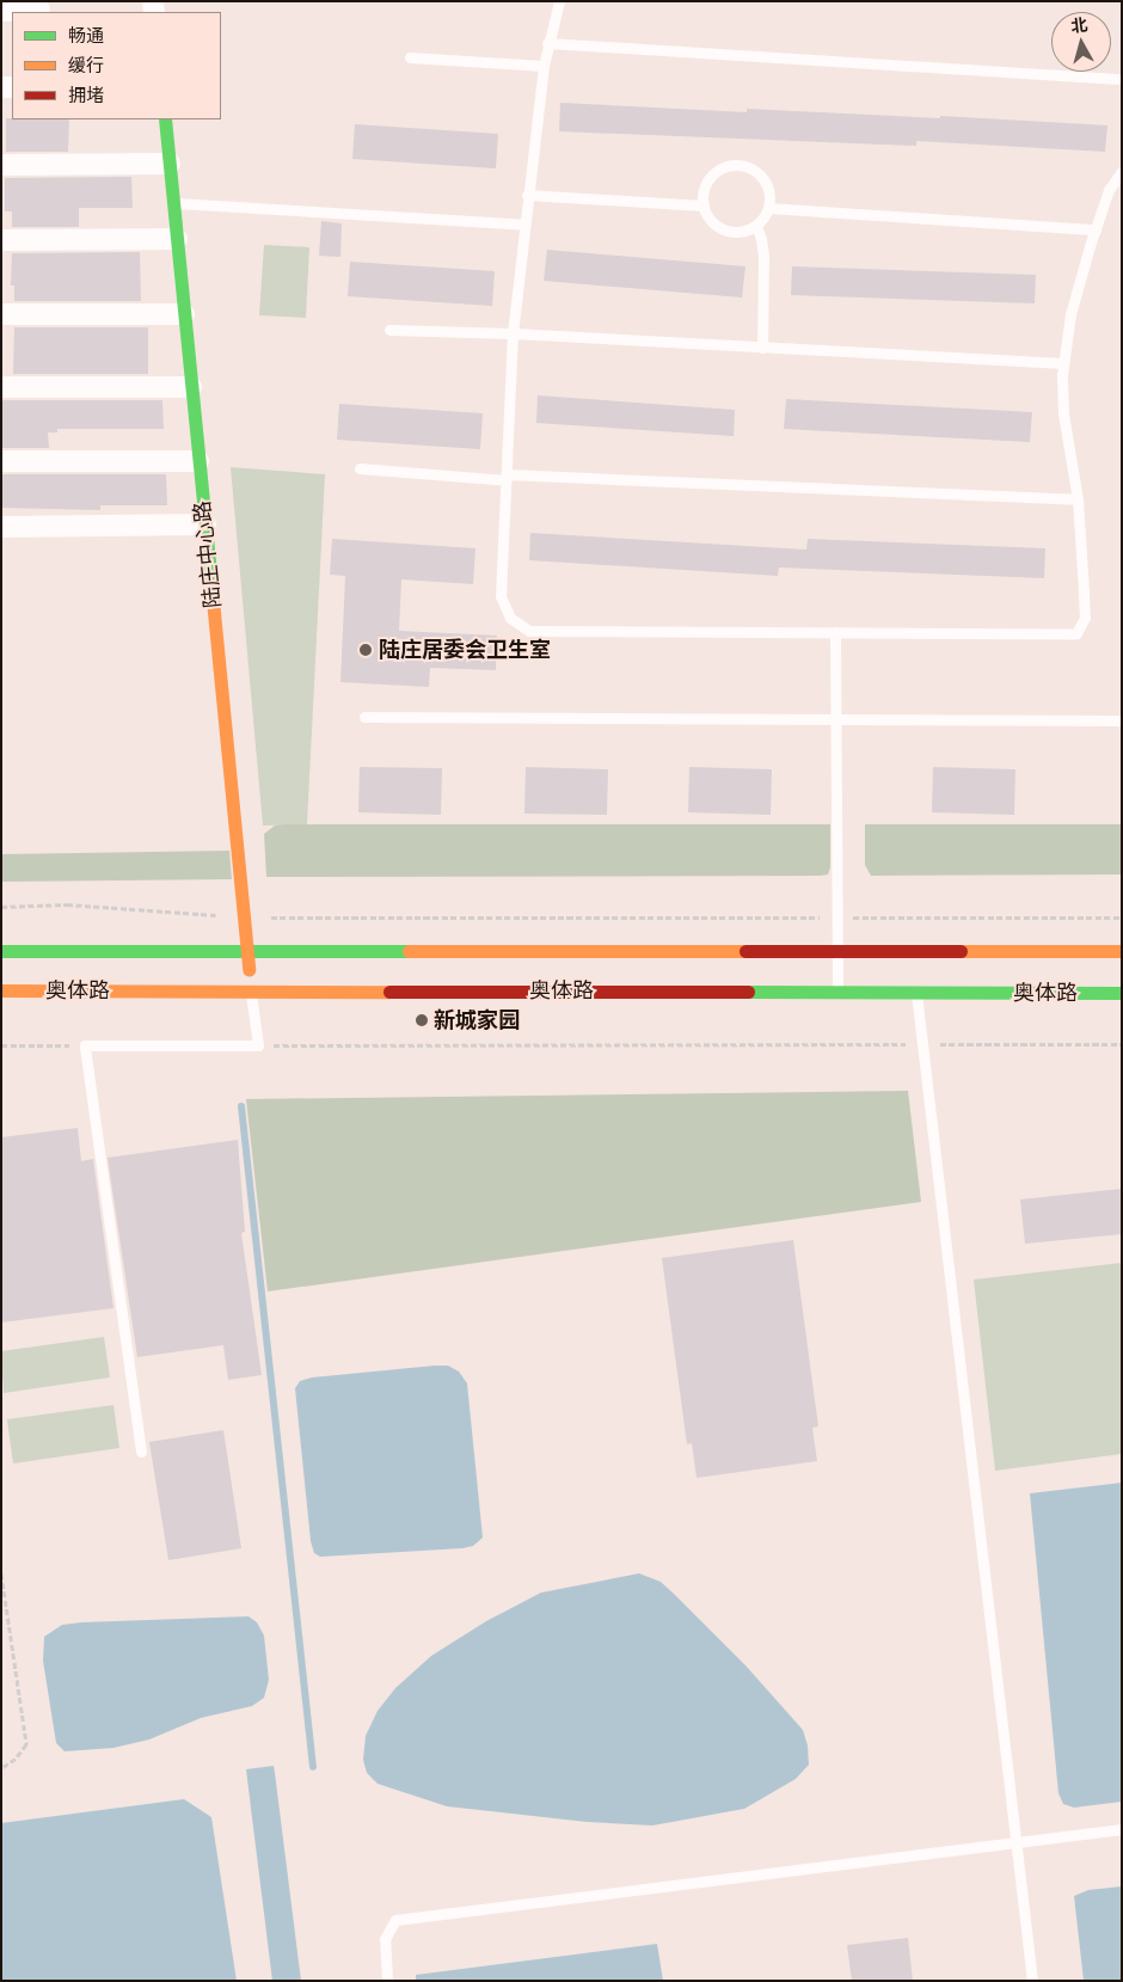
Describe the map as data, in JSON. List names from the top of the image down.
{
  "streets": {
    "main road": ["陆庄中心路", "奥体路"]
  },
  "crossings": [
    ["陆庄中心路", "奥体路"]
  ],
  "places": ["陆庄居委会卫生室", "新城家园"],
  "legend": ["畅通", "缓行", "拥堵"],
  "north": "top"
}
